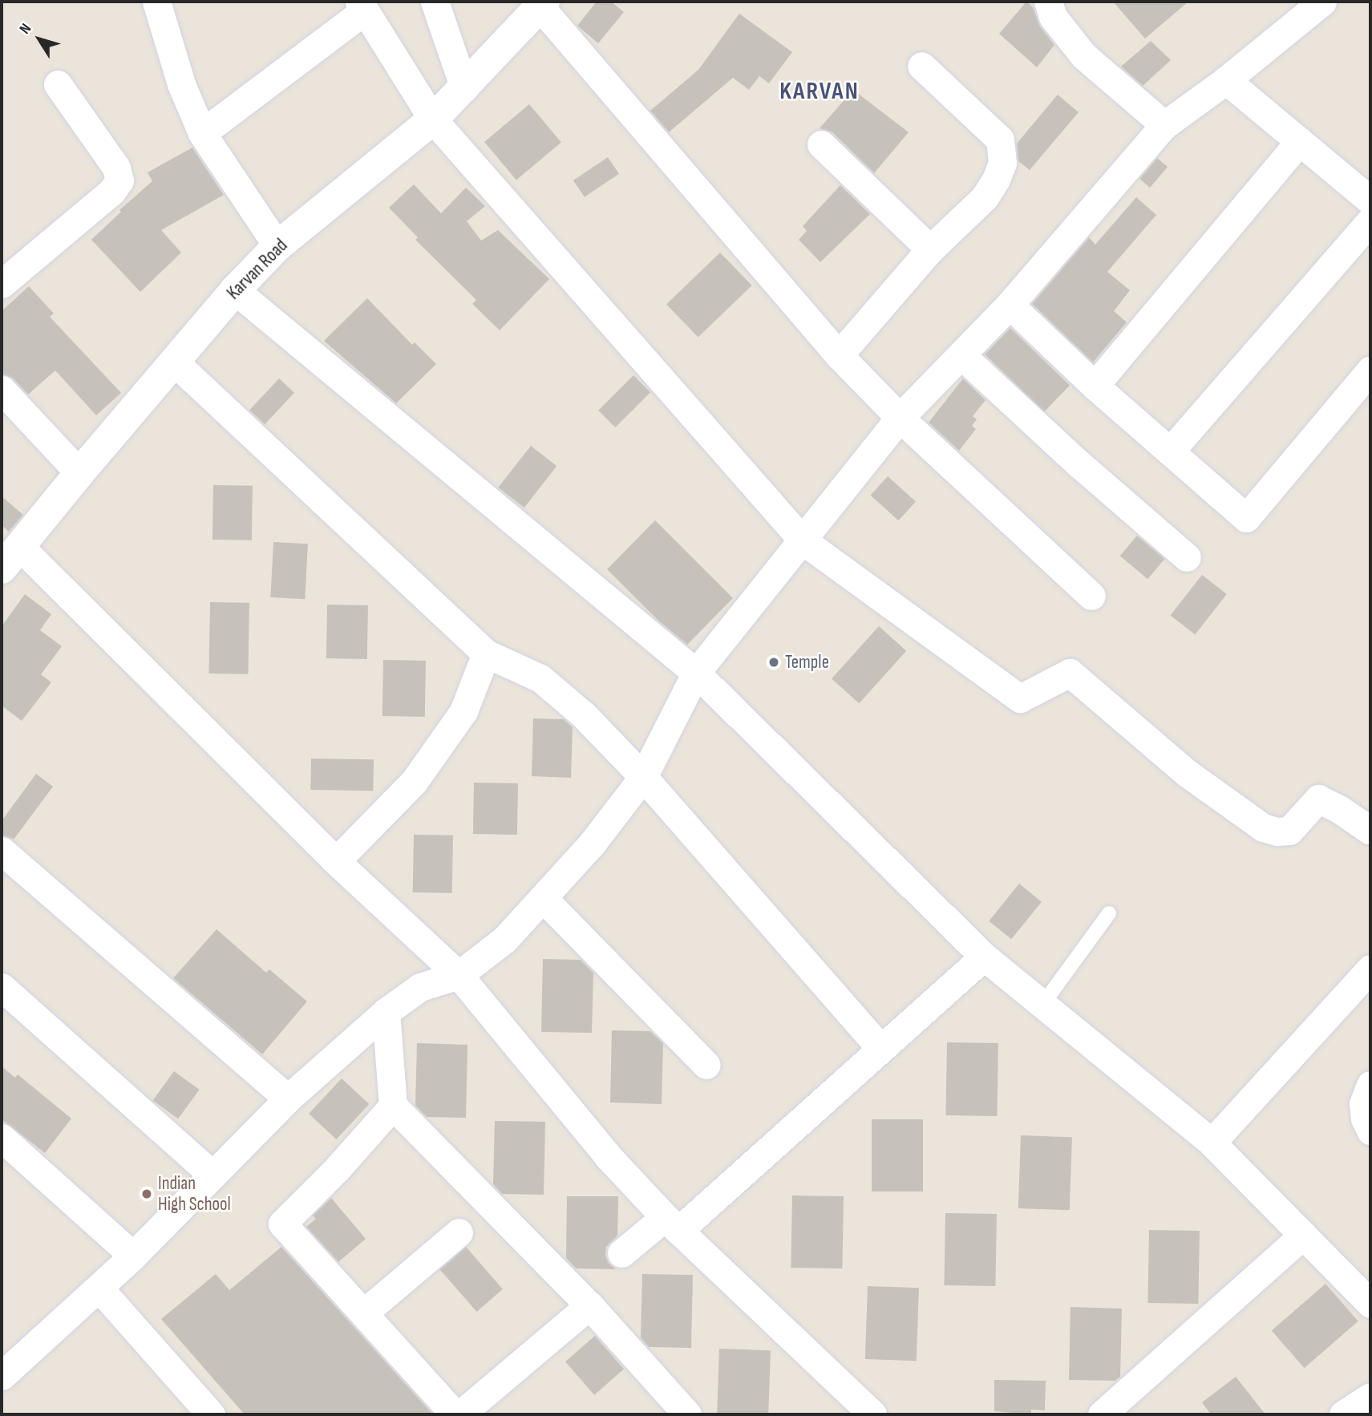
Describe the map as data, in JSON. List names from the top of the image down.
{
  "streets": {
    "street": ["Karvan Road"]
  },
  "districts": ["KARVAN"],
  "places": ["Temple", "Indian High School"],
  "north": "top left"
}
